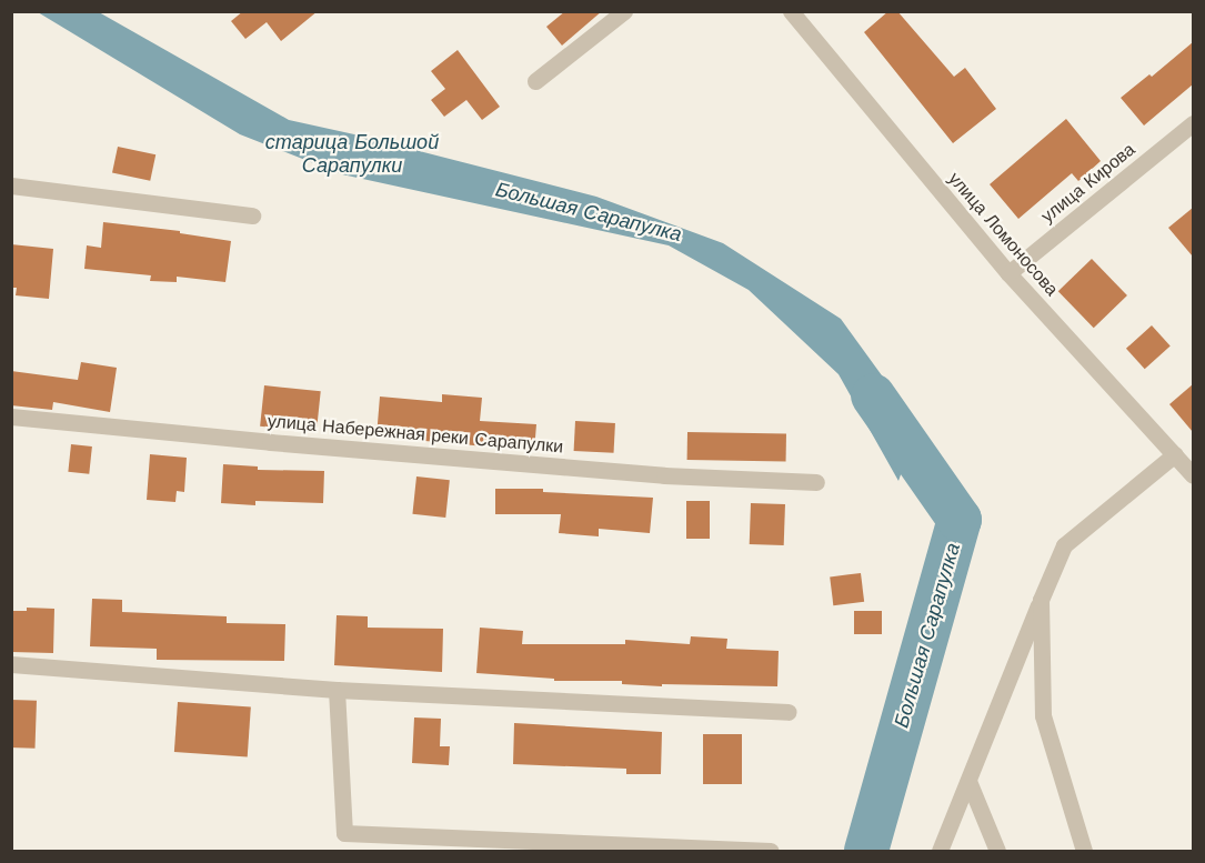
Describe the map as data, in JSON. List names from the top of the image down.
{
  "streets": {
    "street": ["улица Кирова", "улица Ломоносова", "улица Набережная реки Сарапулки"]
  },
  "crossings": [
    ["улица Кирова", "улица Ломоносова"]
  ],
  "water": ["старица Большой Сарапулки", "Большая Сарапулка"]
}
